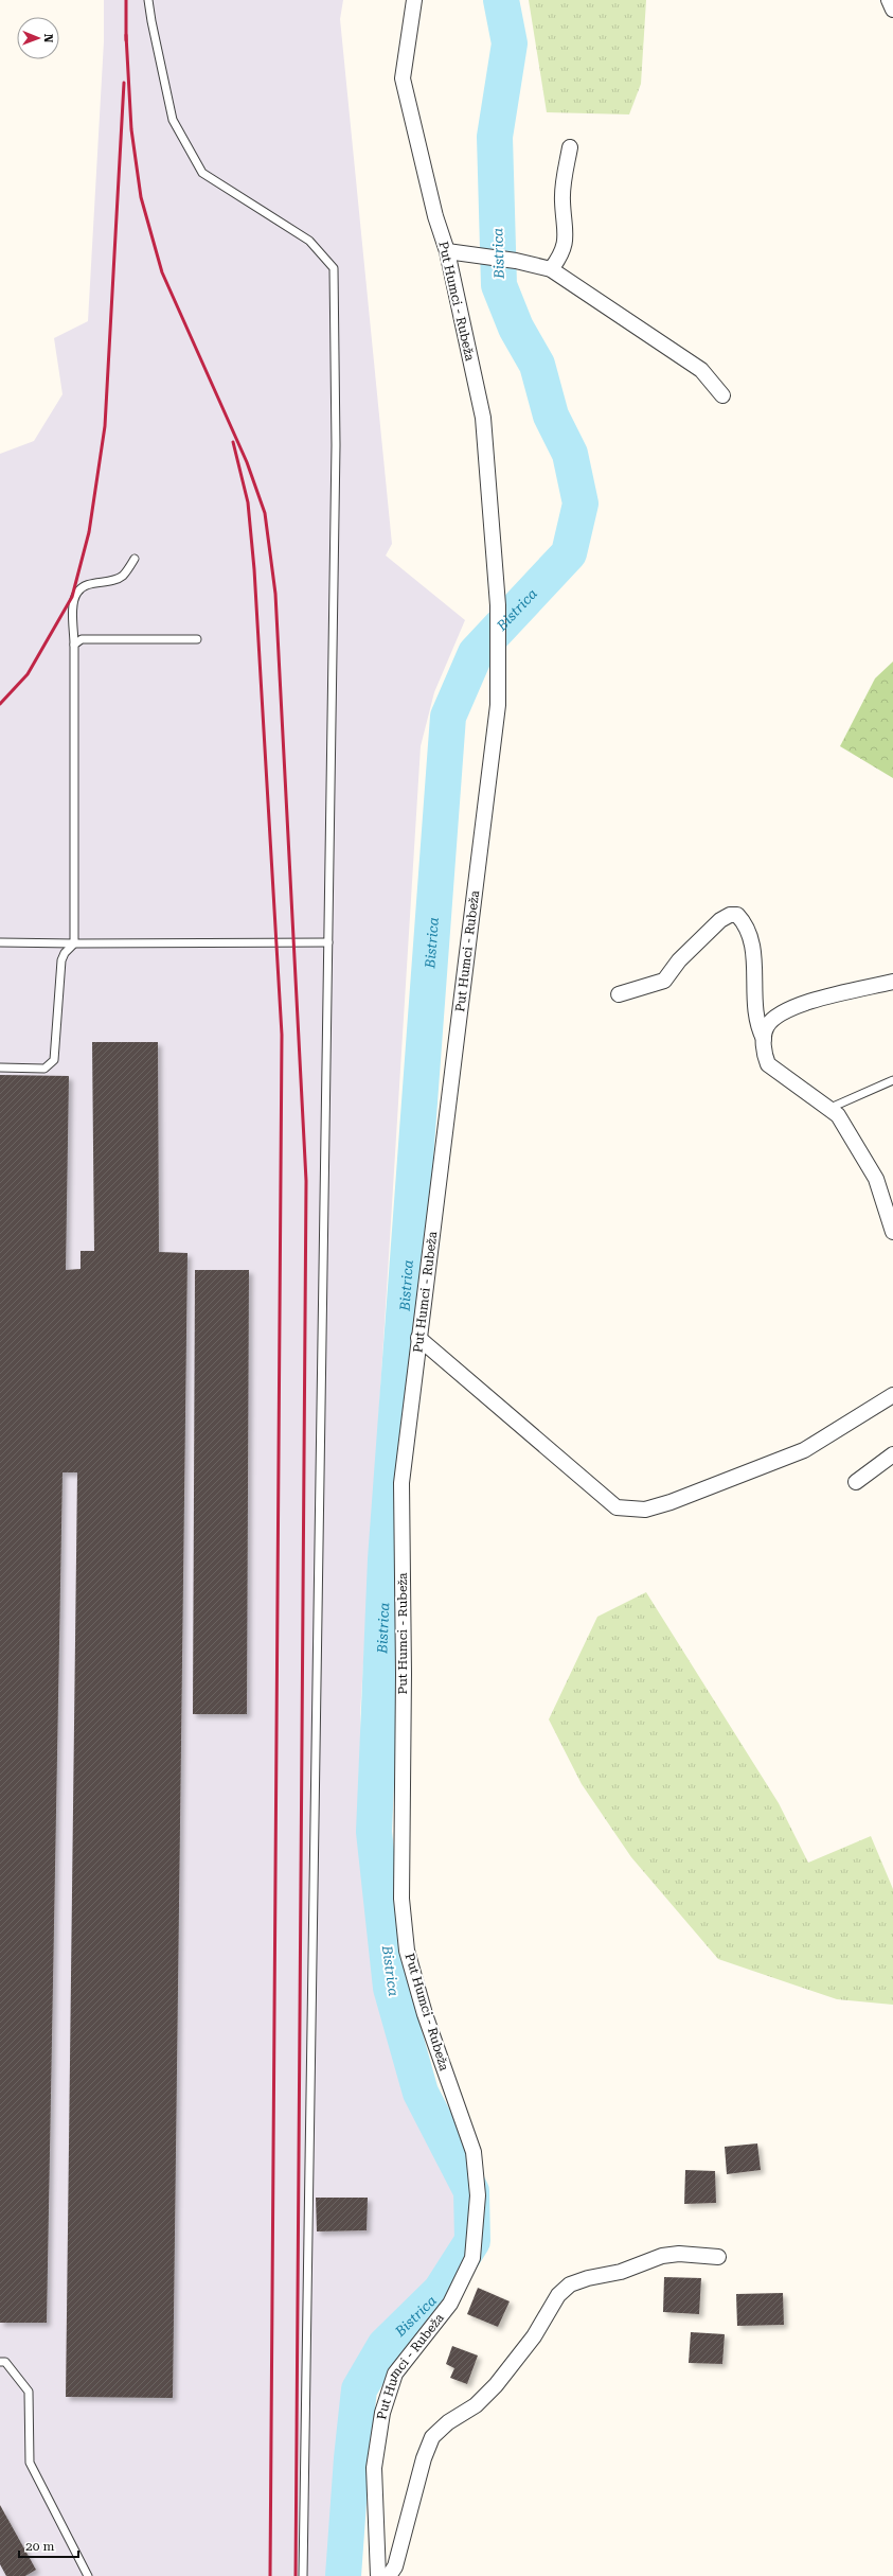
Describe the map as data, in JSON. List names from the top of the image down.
{
  "streets": {
    "street": ["Put Humci - Rubeža"]
  },
  "water": ["Bistrica"],
  "scale_bar": "20 m",
  "north": "right"
}
